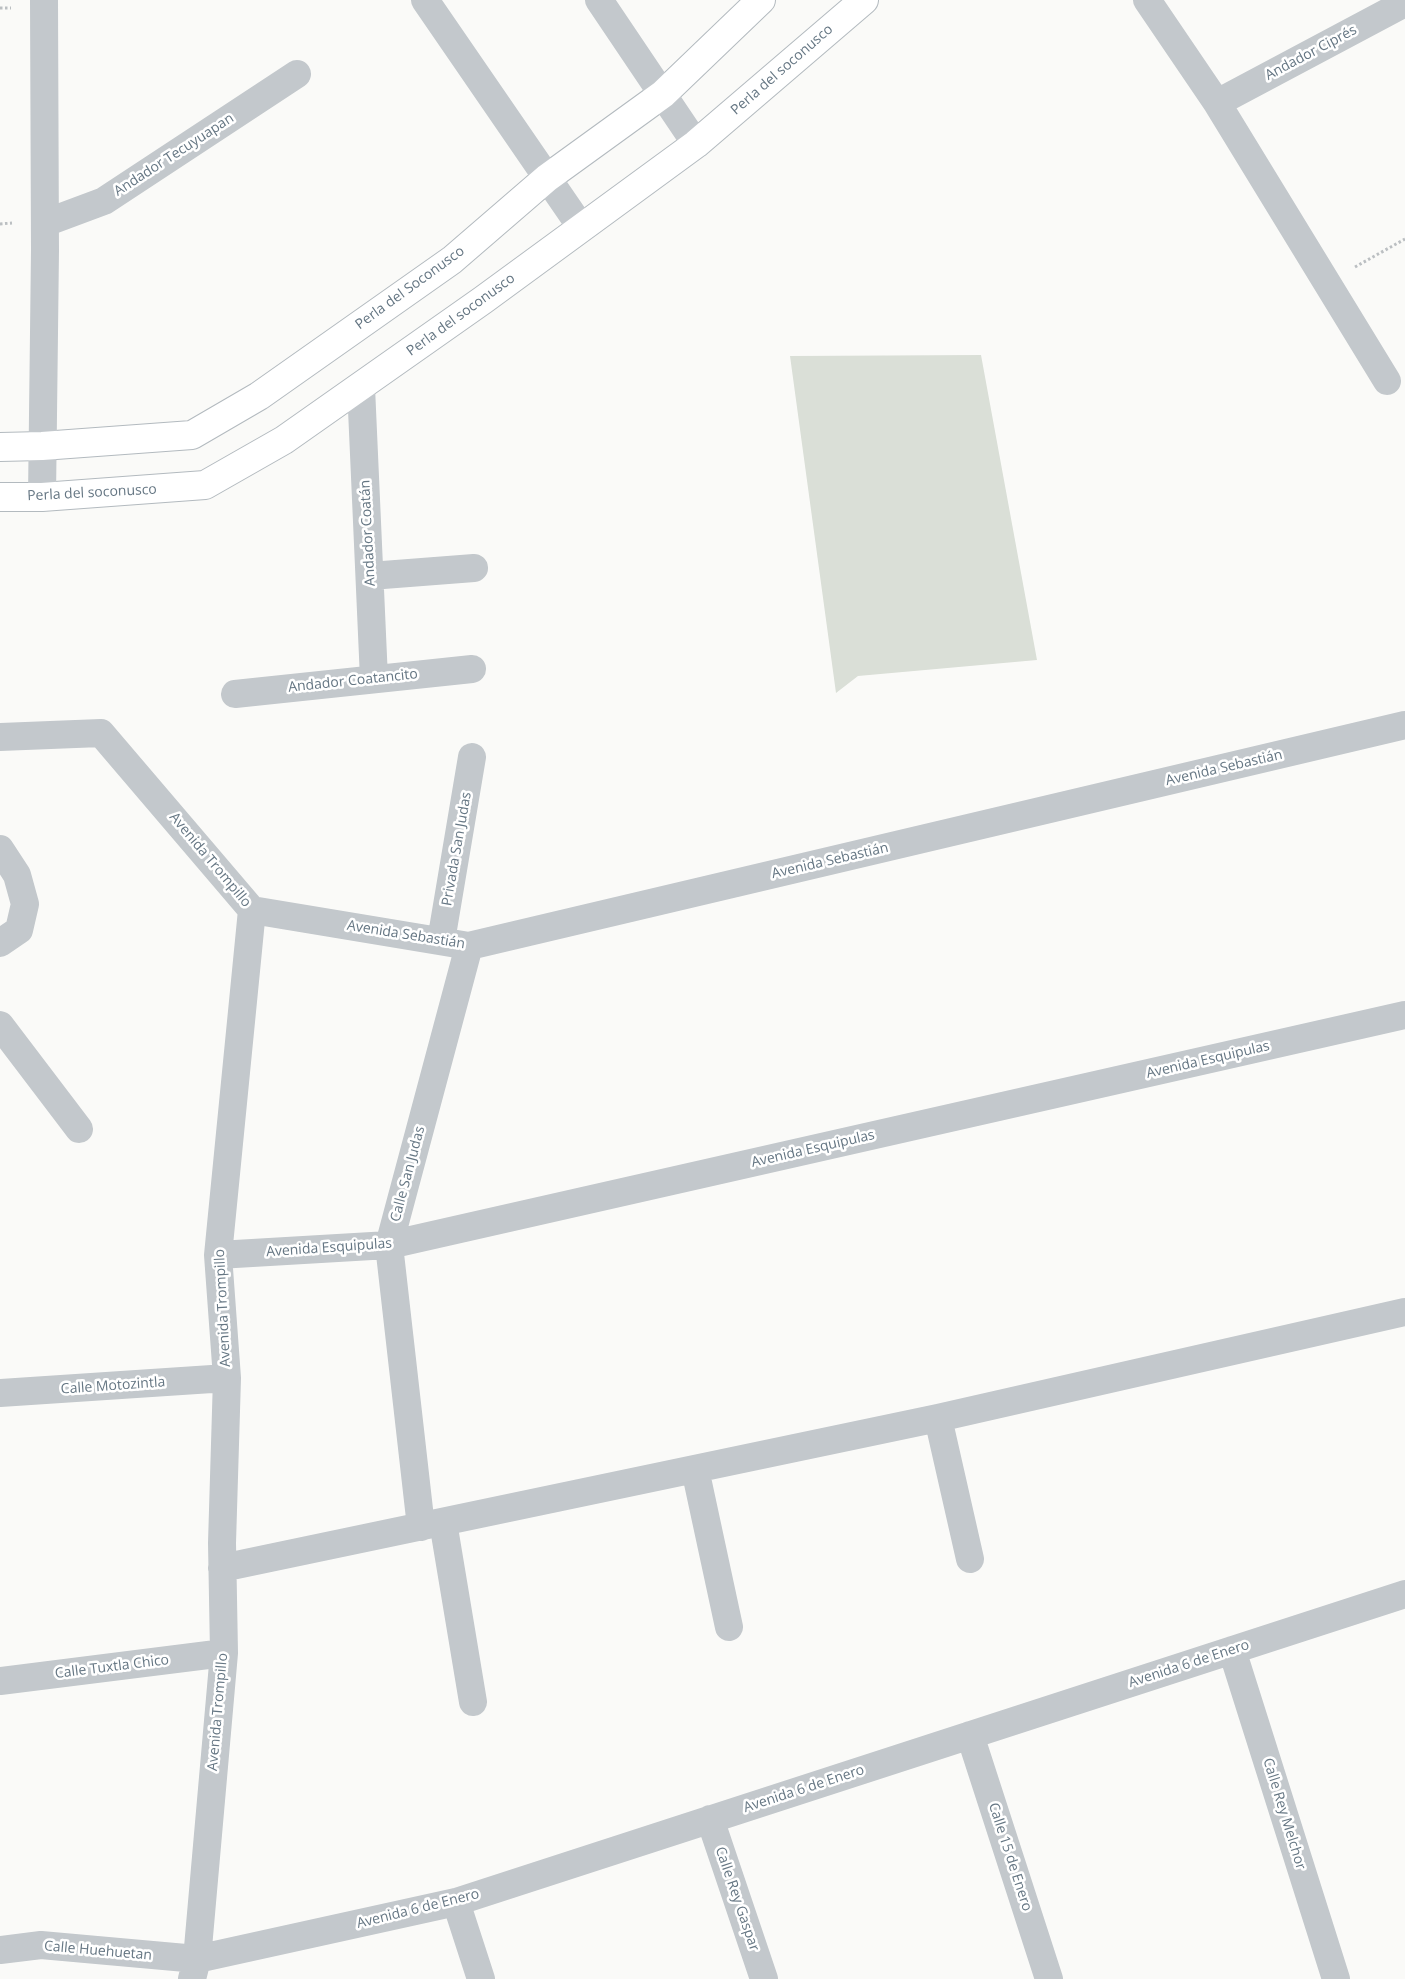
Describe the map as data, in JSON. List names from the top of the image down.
{
  "streets": {
    "main road": ["Perla del soconusco", "Perla del Soconusco"],
    "street": [
      "Andador Ciprés",
      "Andador Tecuyuapan",
      "Andador Coatán",
      "Andador Coatancito",
      "Avenida Sebastián",
      "Privada San Judas",
      "Avenida Trompillo",
      "Avenida Esquipulas",
      "Calle San Judas",
      "Calle Motozintla",
      "Avenida 6 de Enero",
      "Calle Tuxtla Chico",
      "Calle Rey Melchor",
      "Calle 15 de Enero",
      "Calle Rey Gaspar",
      "Calle Huehuetan"
    ]
  },
  "crossings": [
    ["Perla del soconusco", "Andador Coatán"],
    ["Andador Coatán", "Andador Coatancito"],
    ["Avenida Sebastián", "Privada San Judas"],
    ["Avenida Sebastián", "Avenida Trompillo"],
    ["Avenida Sebastián", "Calle San Judas"],
    ["Avenida Trompillo", "Avenida Esquipulas"],
    ["Avenida Trompillo", "Calle Motozintla"],
    ["Avenida Trompillo", "Avenida 6 de Enero"],
    ["Avenida Trompillo", "Calle Tuxtla Chico"],
    ["Avenida Trompillo", "Calle Huehuetan"],
    ["Avenida Esquipulas", "Calle San Judas"],
    ["Avenida 6 de Enero", "Calle Rey Melchor"],
    ["Avenida 6 de Enero", "Calle 15 de Enero"],
    ["Avenida 6 de Enero", "Calle Rey Gaspar"],
    ["Avenida 6 de Enero", "Calle Huehuetan"]
  ]
}
